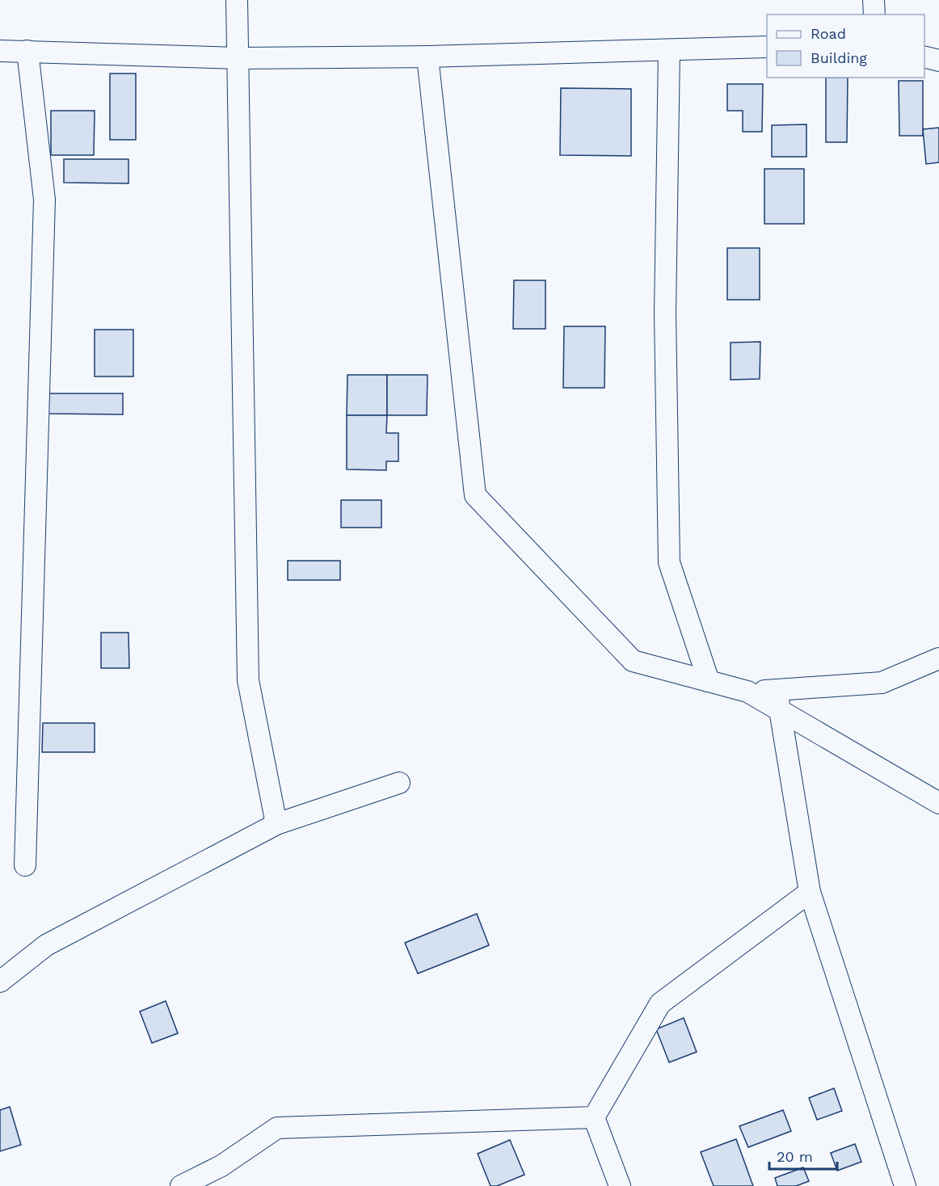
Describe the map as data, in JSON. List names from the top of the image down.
{
  "legend": ["Road", "Building"],
  "scale_bar": "20 m"
}
